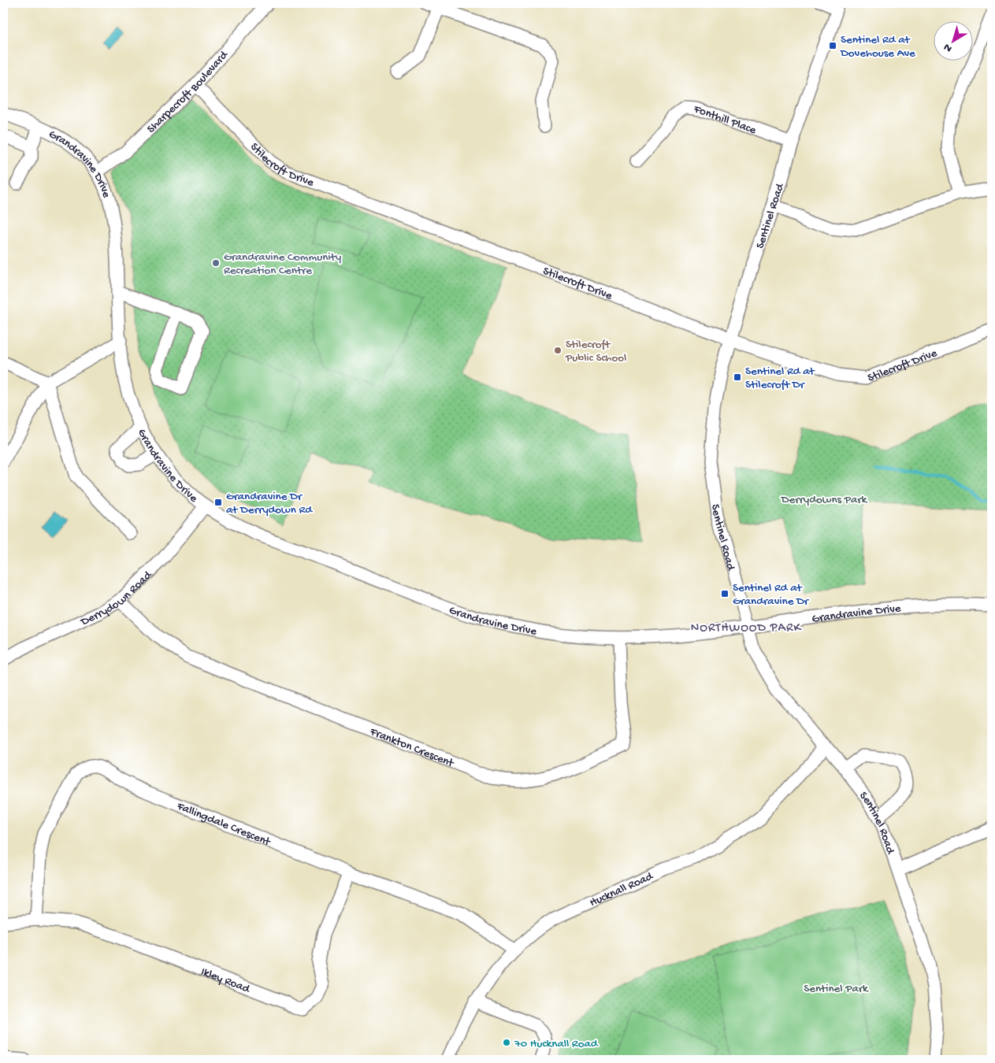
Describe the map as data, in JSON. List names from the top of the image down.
{
  "streets": {
    "street": [
      "Sharpecroft Boulevard",
      "Fonthill Place",
      "Stilecroft Drive",
      "Grandravine Drive",
      "Sentinel Road",
      "Derrydown Road",
      "Frankton Crescent",
      "Fallingdale Crescent",
      "Hucknall Road",
      "Ikley Road"
    ]
  },
  "crossings": [
    ["Sharpecroft Boulevard", "Stilecroft Drive"],
    ["Sharpecroft Boulevard", "Grandravine Drive"],
    ["Fonthill Place", "Sentinel Road"],
    ["Stilecroft Drive", "Sentinel Road"],
    ["Grandravine Drive", "Sentinel Road"],
    ["Grandravine Drive", "Derrydown Road"],
    ["Grandravine Drive", "Frankton Crescent"],
    ["Sentinel Road", "Hucknall Road"],
    ["Derrydown Road", "Frankton Crescent"],
    ["Fallingdale Crescent", "Hucknall Road"],
    ["Fallingdale Crescent", "Ikley Road"]
  ],
  "districts": ["NORTHWOOD PARK"],
  "parks": ["Derrydowns Park", "Sentinel Park"],
  "places": {
    "transit": [
      "Sentinel Rd at Dovehouse Ave",
      "Sentinel Rd at Stilecroft Dr",
      "Grandravine Dr at Derrydown Rd",
      "Sentinel Rd at Grandravine Dr"
    ],
    "other": ["Grandravine Community Recreation Centre", "Stilecroft Public School", "70 Hucknall Road"]
  },
  "north": "bottom left"
}
